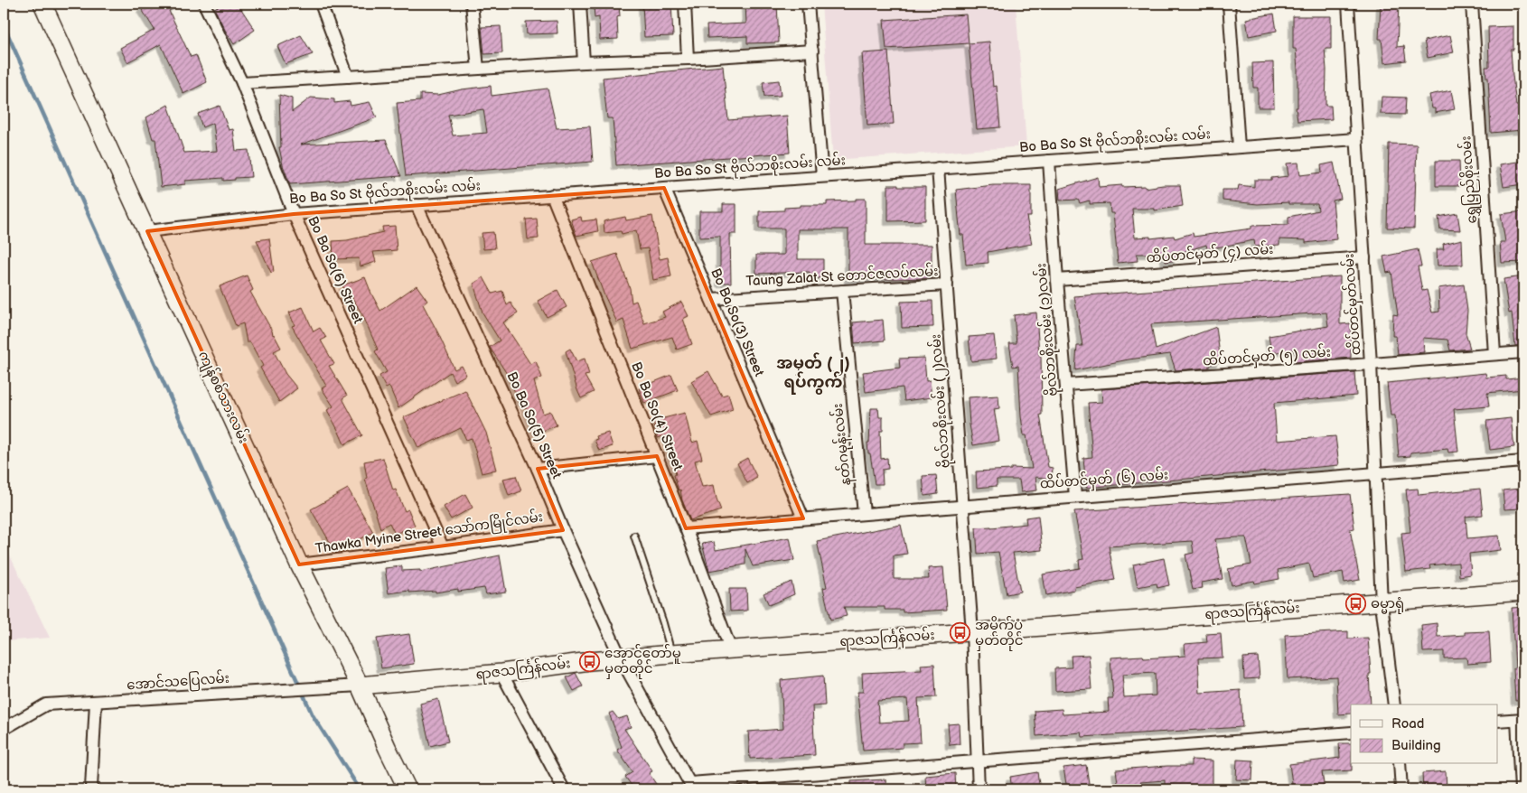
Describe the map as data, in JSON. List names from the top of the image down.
{
  "streets": {
    "main road": ["ကျန်စစ်သားလမ်း", "ရာဇသင်္ကြန်လမ်း"],
    "street": [
      "Bo Ba So St ဗိုလ်ဘစိုးလမ်း လမ်း",
      "ရွှေပြည်စိုးလမ်း",
      "ထိပ်တင်မှတ် (၄) လမ်း",
      "Bo Ba So(6) Street",
      "Taung Zalat St တောင်ဇလပ်လမ်း",
      "ထိပ်တင်မှတ်လမ်း",
      "Bo Ba So(3) Street",
      "ဗိုလ်ဘစိုးလမ်း (၁)လမ်း",
      "ထိပ်တင်မှတ် (၅) လမ်း",
      "ဗိုလ်ဘစိုးလမ်း (၂)လမ်း",
      "Bo Ba So(4) Street",
      "Bo Ba So(5) Street",
      "နတ်ဂမုန်းလမ်း",
      "ထိပ်တင်မှတ် (၆) လမ်း",
      "Thawka Myine Street သော်ကမြိုင်လမ်း",
      "အောင်သပြေလမ်း"
    ]
  },
  "crossings": [
    ["Bo Ba So St ဗိုလ်ဘစိုးလမ်း လမ်း", "Bo Ba So(6) Street"],
    ["Bo Ba So St ဗိုလ်ဘစိုးလမ်း လမ်း", "ထိပ်တင်မှတ်လမ်း"],
    ["Bo Ba So St ဗိုလ်ဘစိုးလမ်း လမ်း", "Bo Ba So(3) Street"],
    ["Bo Ba So St ဗိုလ်ဘစိုးလမ်း လမ်း", "ဗိုလ်ဘစိုးလမ်း (၁)လမ်း"],
    ["Bo Ba So St ဗိုလ်ဘစိုးလမ်း လမ်း", "ကျန်စစ်သားလမ်း"],
    ["Bo Ba So St ဗိုလ်ဘစိုးလမ်း လမ်း", "ဗိုလ်ဘစိုးလမ်း (၂)လမ်း"],
    ["Bo Ba So St ဗိုလ်ဘစိုးလမ်း လမ်း", "Bo Ba So(4) Street"],
    ["Bo Ba So St ဗိုလ်ဘစိုးလမ်း လမ်း", "Bo Ba So(5) Street"],
    ["ရွှေပြည်စိုးလမ်း", "ထိပ်တင်မှတ် (၅) လမ်း"],
    ["ထိပ်တင်မှတ် (၄) လမ်း", "ထိပ်တင်မှတ်လမ်း"],
    ["ထိပ်တင်မှတ် (၄) လမ်း", "ဗိုလ်ဘစိုးလမ်း (၁)လမ်း"],
    ["Bo Ba So(6) Street", "Thawka Myine Street သော်ကမြိုင်လမ်း"],
    ["Taung Zalat St တောင်ဇလပ်လမ်း", "Bo Ba So(3) Street"],
    ["Taung Zalat St တောင်ဇလပ်လမ်း", "ဗိုလ်ဘစိုးလမ်း (၂)လမ်း"],
    ["Taung Zalat St တောင်ဇလပ်လမ်း", "နတ်ဂမုန်းလမ်း"],
    ["ထိပ်တင်မှတ်လမ်း", "ထိပ်တင်မှတ် (၅) လမ်း"],
    ["ထိပ်တင်မှတ်လမ်း", "ထိပ်တင်မှတ် (၆) လမ်း"],
    ["ထိပ်တင်မှတ်လမ်း", "ရာဇသင်္ကြန်လမ်း"],
    ["Bo Ba So(3) Street", "ထိပ်တင်မှတ် (၆) လမ်း"],
    ["ဗိုလ်ဘစိုးလမ်း (၁)လမ်း", "ထိပ်တင်မှတ် (၅) လမ်း"],
    ["ဗိုလ်ဘစိုးလမ်း (၁)လမ်း", "ထိပ်တင်မှတ် (၆) လမ်း"],
    ["ကျန်စစ်သားလမ်း", "Thawka Myine Street သော်ကမြိုင်လမ်း"],
    ["ကျန်စစ်သားလမ်း", "ရာဇသင်္ကြန်လမ်း"],
    ["ကျန်စစ်သားလမ်း", "အောင်သပြေလမ်း"],
    ["ဗိုလ်ဘစိုးလမ်း (၂)လမ်း", "ထိပ်တင်မှတ် (၆) လမ်း"],
    ["ဗိုလ်ဘစိုးလမ်း (၂)လမ်း", "ရာဇသင်္ကြန်လမ်း"],
    ["Bo Ba So(4) Street", "ထိပ်တင်မှတ် (၆) လမ်း"],
    ["Bo Ba So(4) Street", "ရာဇသင်္ကြန်လမ်း"],
    ["Bo Ba So(5) Street", "Thawka Myine Street သော်ကမြိုင်လမ်း"],
    ["Bo Ba So(5) Street", "ရာဇသင်္ကြန်လမ်း"],
    ["နတ်ဂမုန်းလမ်း", "ထိပ်တင်မှတ် (၆) လမ်း"],
    ["ရာဇသင်္ကြန်လမ်း", "အောင်သပြေလမ်း"]
  ],
  "districts": ["အမှတ် (၂) ရပ်ကွက်"],
  "places": {
    "bus stop": ["ဓမ္မာရုံ", "အမှိုက်ပုံ မှတ်တိုင်", "အောင်တော်မူ မှတ်တိုင်"]
  },
  "legend": ["Road", "Building"]
}
